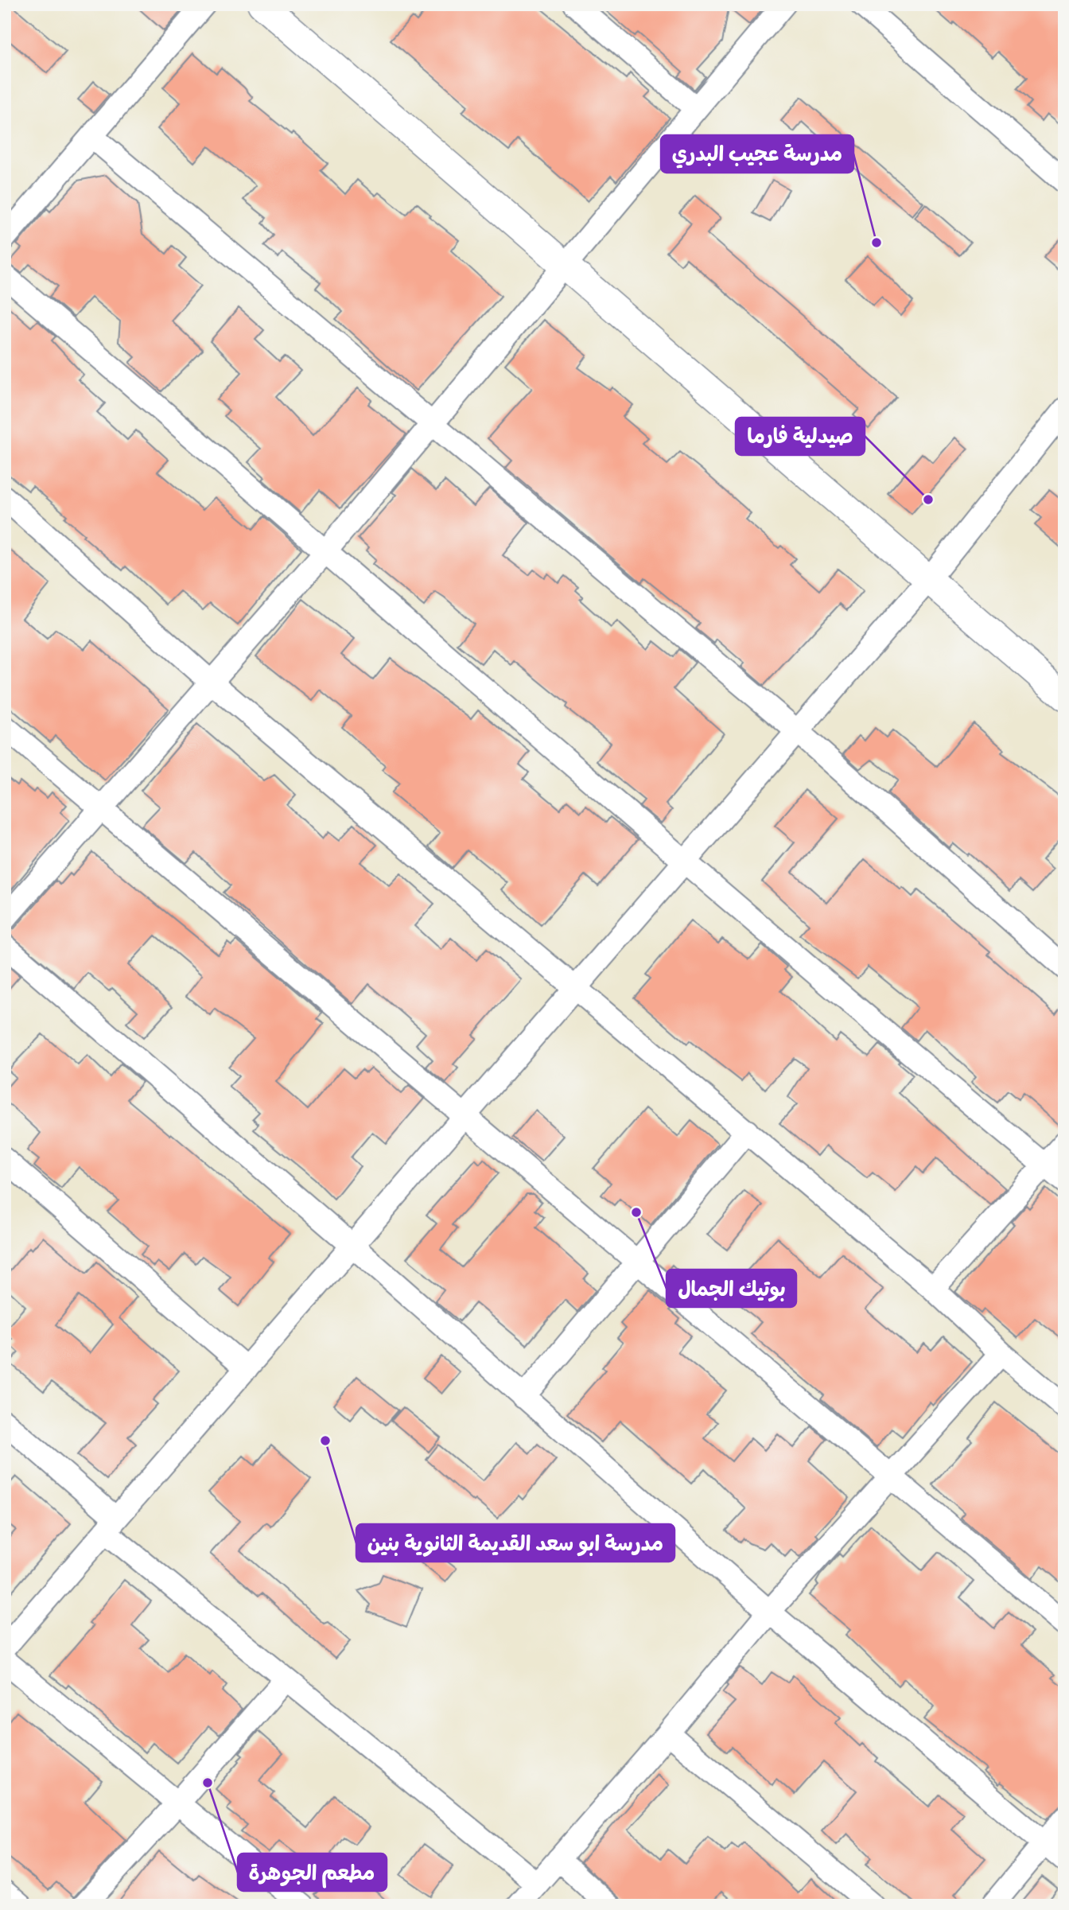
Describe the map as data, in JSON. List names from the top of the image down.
{
  "places": [
    "مدرسة عجيب البدري",
    "صيدلية فارما",
    "بوتيك الجمال",
    "مدرسة ابو سعد القديمة الثانوية بنين",
    "مطعم الجوهرة"
  ]
}
